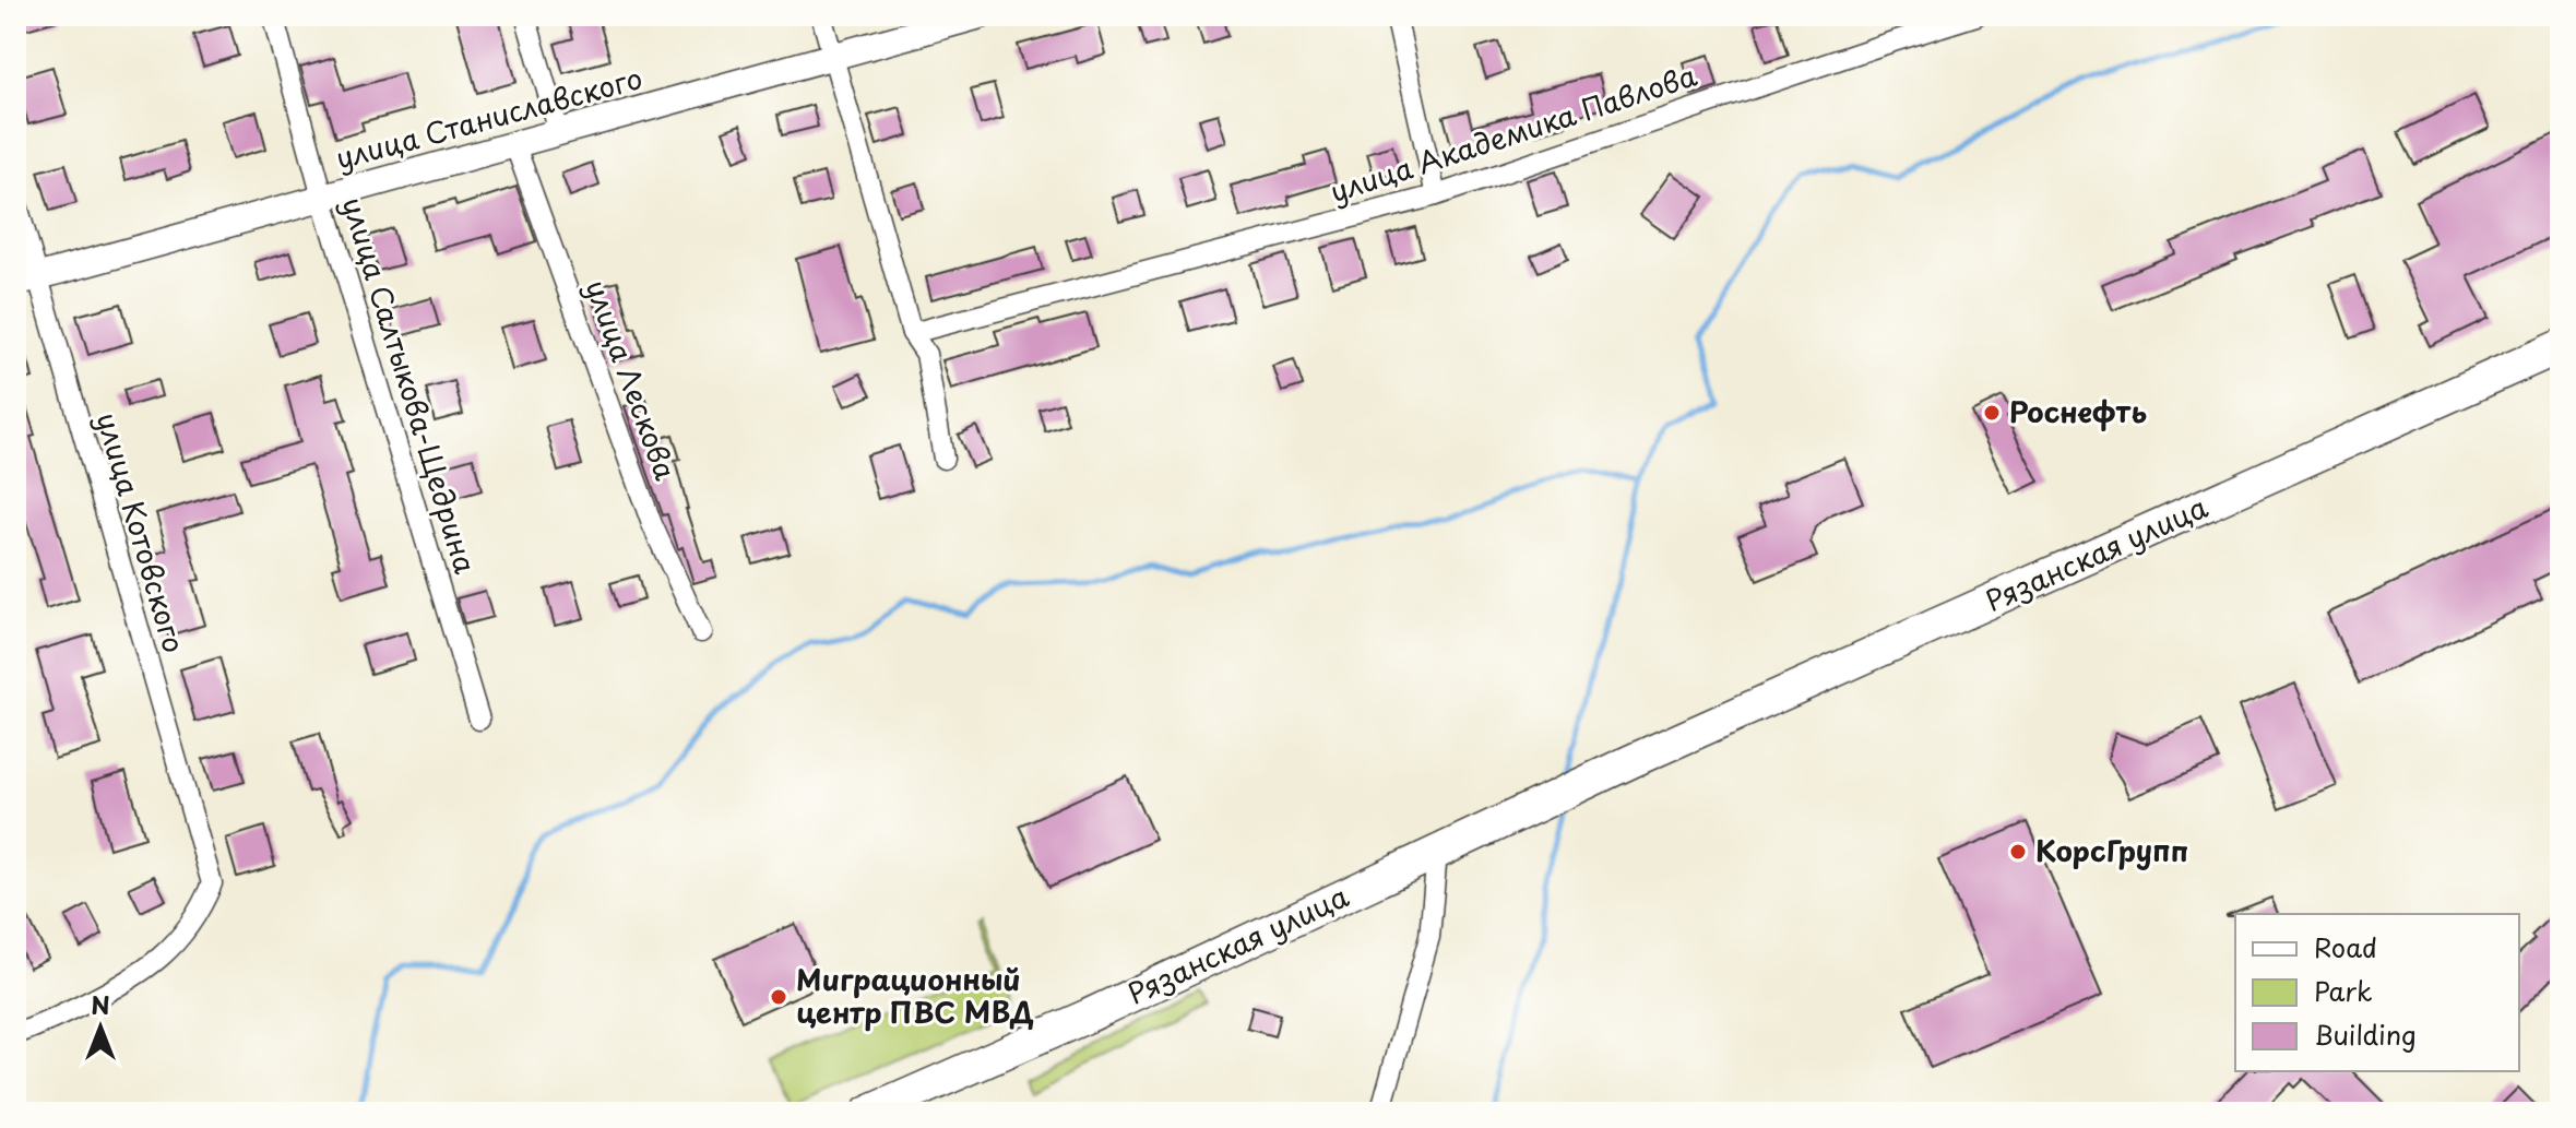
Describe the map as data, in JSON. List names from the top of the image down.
{
  "streets": {
    "main road": ["Рязанская улица"],
    "street": [
      "улица Станиславского",
      "улица Академика Павлова",
      "улица Лескова",
      "улица Салтыкова-Щедрина",
      "улица Котовского"
    ]
  },
  "crossings": [
    ["улица Станиславского", "улица Лескова"],
    ["улица Станиславского", "улица Салтыкова-Щедрина"],
    ["улица Станиславского", "улица Котовского"]
  ],
  "places": ["Роснефть", "КорсГрупп", "Миграционный центр ПВС МВД"],
  "legend": ["Road", "Park", "Building"],
  "north": "top"
}
